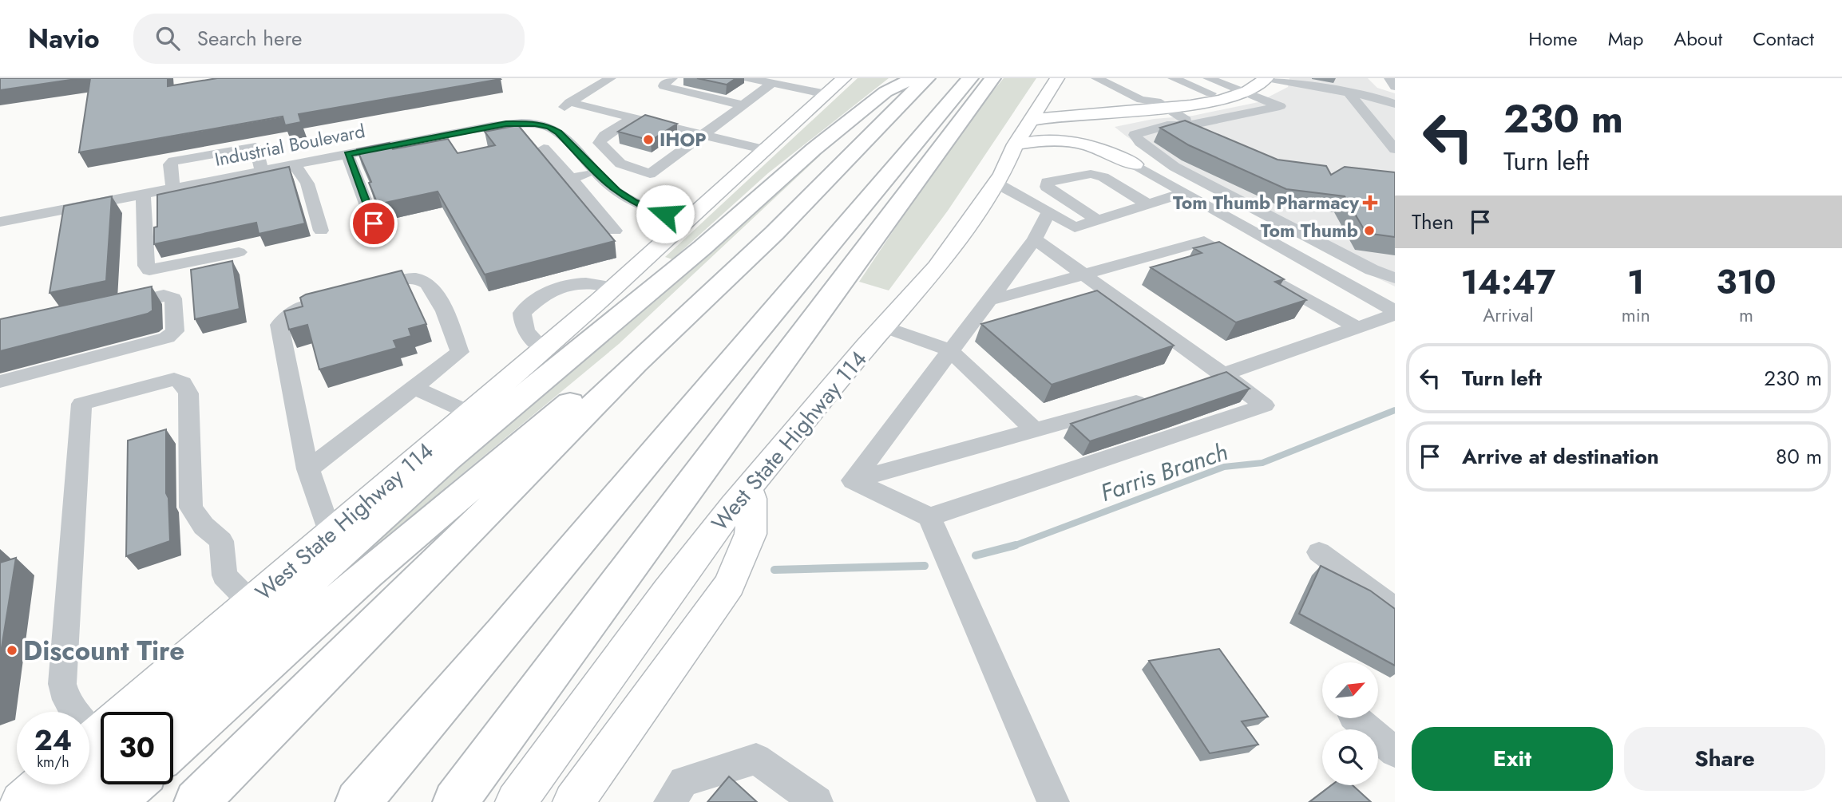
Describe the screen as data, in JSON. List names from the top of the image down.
{
  "streets": {
    "main road": ["West State Highway 114"],
    "street": ["Industrial Boulevard"]
  },
  "crossings": [
    ["Industrial Boulevard", "West State Highway 114"]
  ],
  "water": ["Farris Branch"],
  "places": {
    "other": ["IHOP", "Tom Thumb", "Discount Tire"],
    "health": ["Tom Thumb Pharmacy"]
  },
  "north": "top right",
  "page": {
    "header": "Navio",
    "search": "Search here",
    "nav": [
      "Home",
      "Map",
      "About",
      "Contact"
    ],
    "turn": ["230 m", "Turn left"],
    "then": "Then",
    "eta": [
      "14:47",
      "Arrival",
      "1",
      "min",
      "310",
      "m"
    ],
    "list": [
      {
        "name": "Turn left",
        "value": "230 m"
      },
      {
        "name": "Arrive at destination",
        "value": "80 m"
      }
    ],
    "speed": "24 km/h",
    "limit": "30",
    "buttons": ["Exit", "Share"]
  }
}
